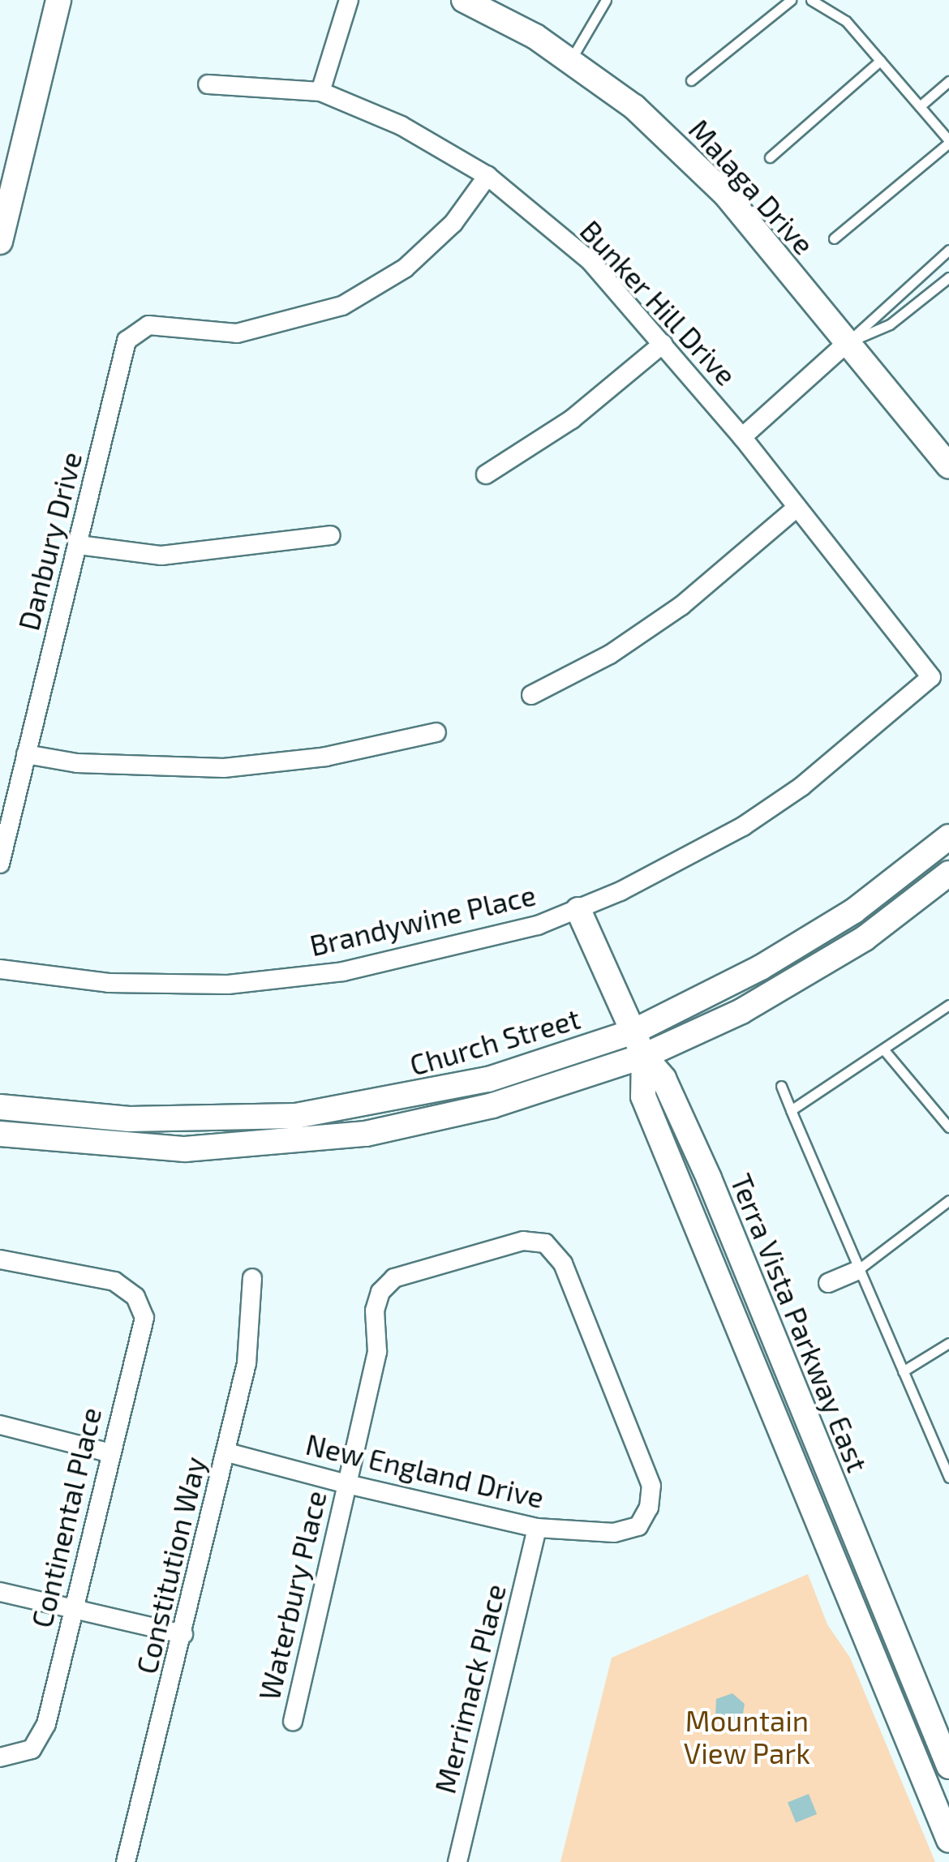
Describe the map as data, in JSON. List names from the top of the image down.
{
  "streets": {
    "street": [
      "Malaga Drive",
      "Bunker Hill Drive",
      "Danbury Drive",
      "Brandywine Place",
      "Church Street",
      "Terra Vista Parkway East",
      "New England Drive",
      "Continental Place",
      "Constitution Way",
      "Waterbury Place",
      "Merrimack Place"
    ]
  },
  "crossings": [
    ["Bunker Hill Drive", "Danbury Drive"],
    ["Bunker Hill Drive", "Brandywine Place"],
    ["Brandywine Place", "Terra Vista Parkway East"],
    ["Church Street", "Terra Vista Parkway East"],
    ["New England Drive", "Constitution Way"],
    ["New England Drive", "Waterbury Place"],
    ["New England Drive", "Merrimack Place"]
  ],
  "parks": ["Mountain View Park"]
}
